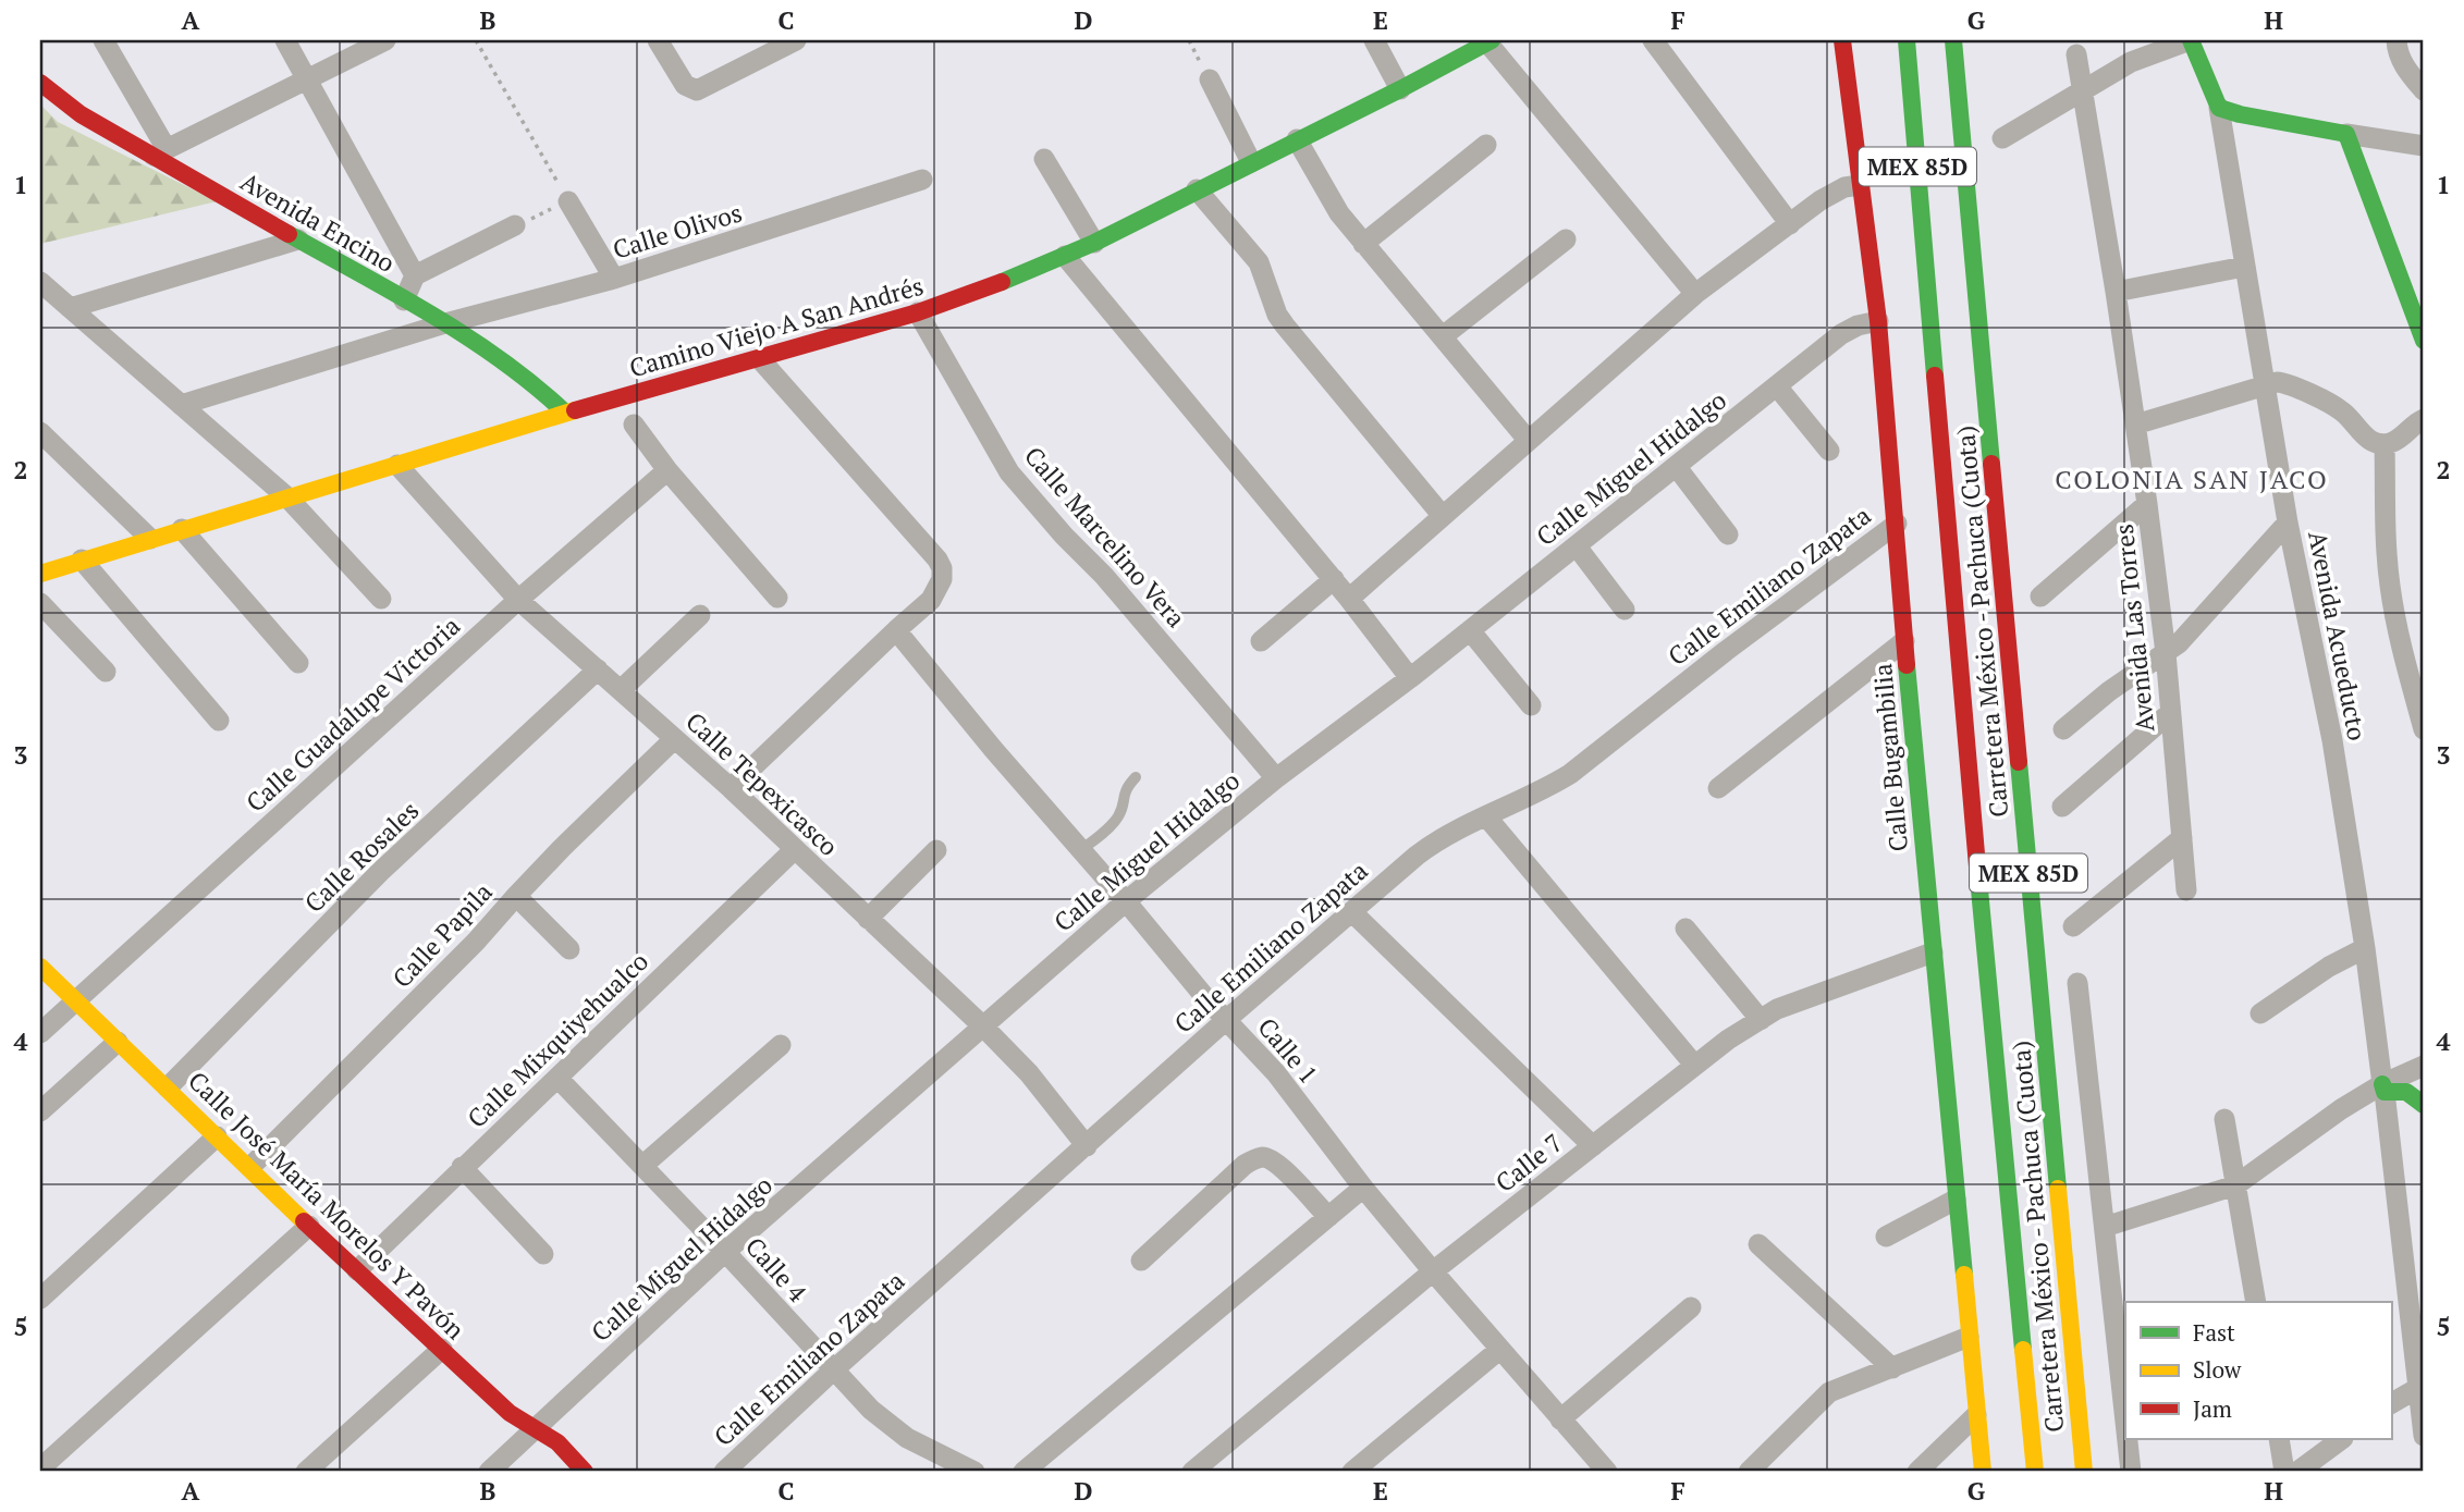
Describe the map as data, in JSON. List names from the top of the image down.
{
  "streets": {
    "main road": [
      "MEX 85D",
      "Avenida Encino",
      "Camino Viejo A San Andrés",
      "Carretera México - Pachuca (Cuota)",
      "Calle Bugambilia",
      "Calle José María Morelos Y Pavón"
    ],
    "street": [
      "Calle Olivos",
      "Calle Miguel Hidalgo",
      "Calle Marcelino Vera",
      "Calle Emiliano Zapata",
      "Avenida Las Torres",
      "Avenida Acueducto",
      "Calle Guadalupe Victoria",
      "Calle Tepexicasco",
      "Calle Rosales",
      "Calle Papila",
      "Calle Mixquiyehualco",
      "Calle 1",
      "Calle 7",
      "Calle 4"
    ]
  },
  "crossings": [
    ["Avenida Encino", "Calle Olivos"],
    ["Avenida Encino", "Camino Viejo A San Andrés"],
    ["Camino Viejo A San Andrés", "Calle Marcelino Vera"],
    ["Camino Viejo A San Andrés", "Calle Tepexicasco"],
    ["Calle Miguel Hidalgo", "Calle Marcelino Vera"],
    ["Calle Miguel Hidalgo", "Calle Bugambilia"],
    ["Calle Miguel Hidalgo", "Calle Tepexicasco"],
    ["Calle Miguel Hidalgo", "Calle 1"],
    ["Calle Miguel Hidalgo", "Calle José María Morelos Y Pavón"],
    ["Calle Miguel Hidalgo", "Calle 4"],
    ["Calle Emiliano Zapata", "Calle Bugambilia"],
    ["Calle Emiliano Zapata", "Calle Tepexicasco"],
    ["Calle Emiliano Zapata", "Calle 1"],
    ["Calle Emiliano Zapata", "Calle 4"],
    ["Calle Guadalupe Victoria", "Calle Tepexicasco"],
    ["Calle Guadalupe Victoria", "Calle José María Morelos Y Pavón"],
    ["Calle Bugambilia", "Calle 7"],
    ["Calle Tepexicasco", "Calle Rosales"],
    ["Calle Tepexicasco", "Calle Papila"],
    ["Calle Tepexicasco", "Calle Mixquiyehualco"],
    ["Calle Rosales", "Calle José María Morelos Y Pavón"],
    ["Calle Papila", "Calle José María Morelos Y Pavón"],
    ["Calle Mixquiyehualco", "Calle José María Morelos Y Pavón"],
    ["Calle Mixquiyehualco", "Calle 4"],
    ["Calle 1", "Calle 7"]
  ],
  "districts": ["COLONIA SAN JACO"],
  "legend": ["Fast", "Slow", "Jam"],
  "grid": {
    "columns": [
      "A",
      "B",
      "C",
      "D",
      "E",
      "F",
      "G",
      "H"
    ],
    "rows": [
      "1",
      "2",
      "3",
      "4",
      "5"
    ]
  }
}
